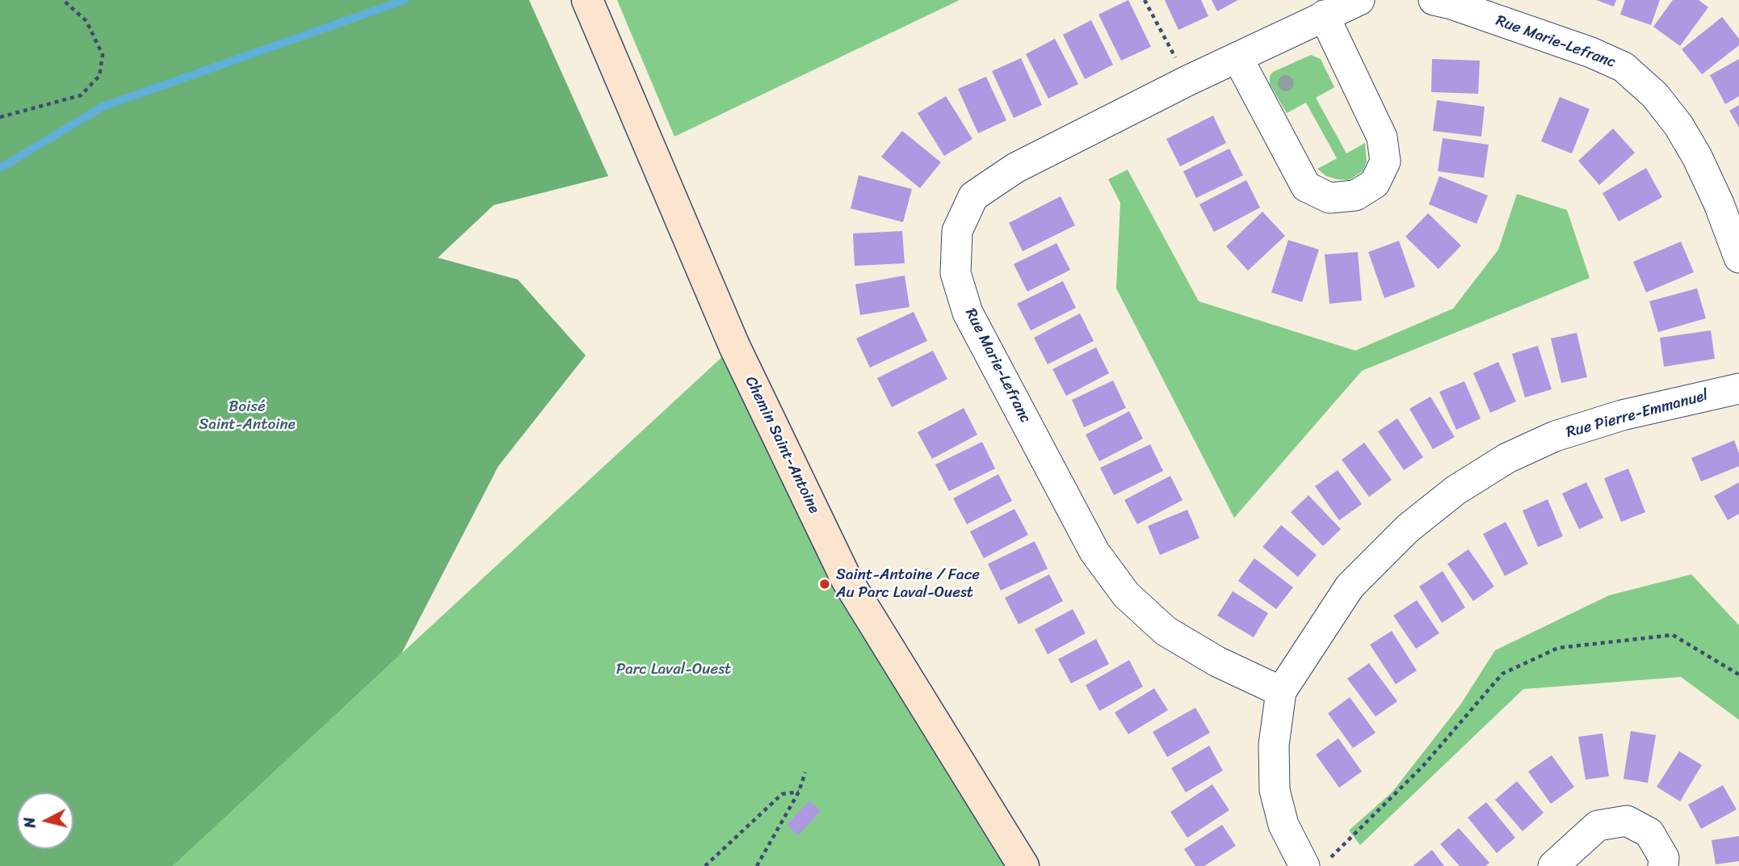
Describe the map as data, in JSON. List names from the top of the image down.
{
  "streets": {
    "street": ["Rue Marie-Lefranc", "Rue Pierre-Emmanuel", "Chemin Saint-Antoine"]
  },
  "crossings": [
    ["Rue Marie-Lefranc", "Rue Pierre-Emmanuel"]
  ],
  "parks": ["Boisé Saint-Antoine", "Parc Laval-Ouest"],
  "places": ["Saint-Antoine / Face Au Parc Laval-Ouest"],
  "north": "left"
}
